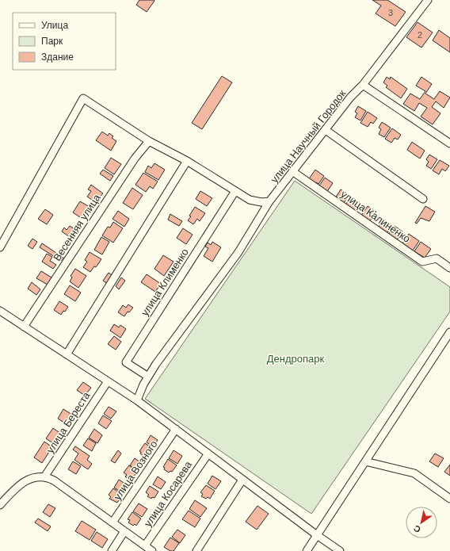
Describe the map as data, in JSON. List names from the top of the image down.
{
  "streets": {
    "street": [
      "улица Научный Городок",
      "улица Калиненко",
      "Весенняя улица",
      "улица Клименко",
      "улица Береста",
      "улица Возного",
      "улица Косарева"
    ]
  },
  "crossings": [
    ["улица Научный Городок", "улица Калиненко"],
    ["улица Научный Городок", "улица Клименко"]
  ],
  "parks": ["Дендропарк"],
  "house_numbers": ["3", "2"],
  "legend": ["Улица", "Парк", "Здание"],
  "north": "bottom left"
}
